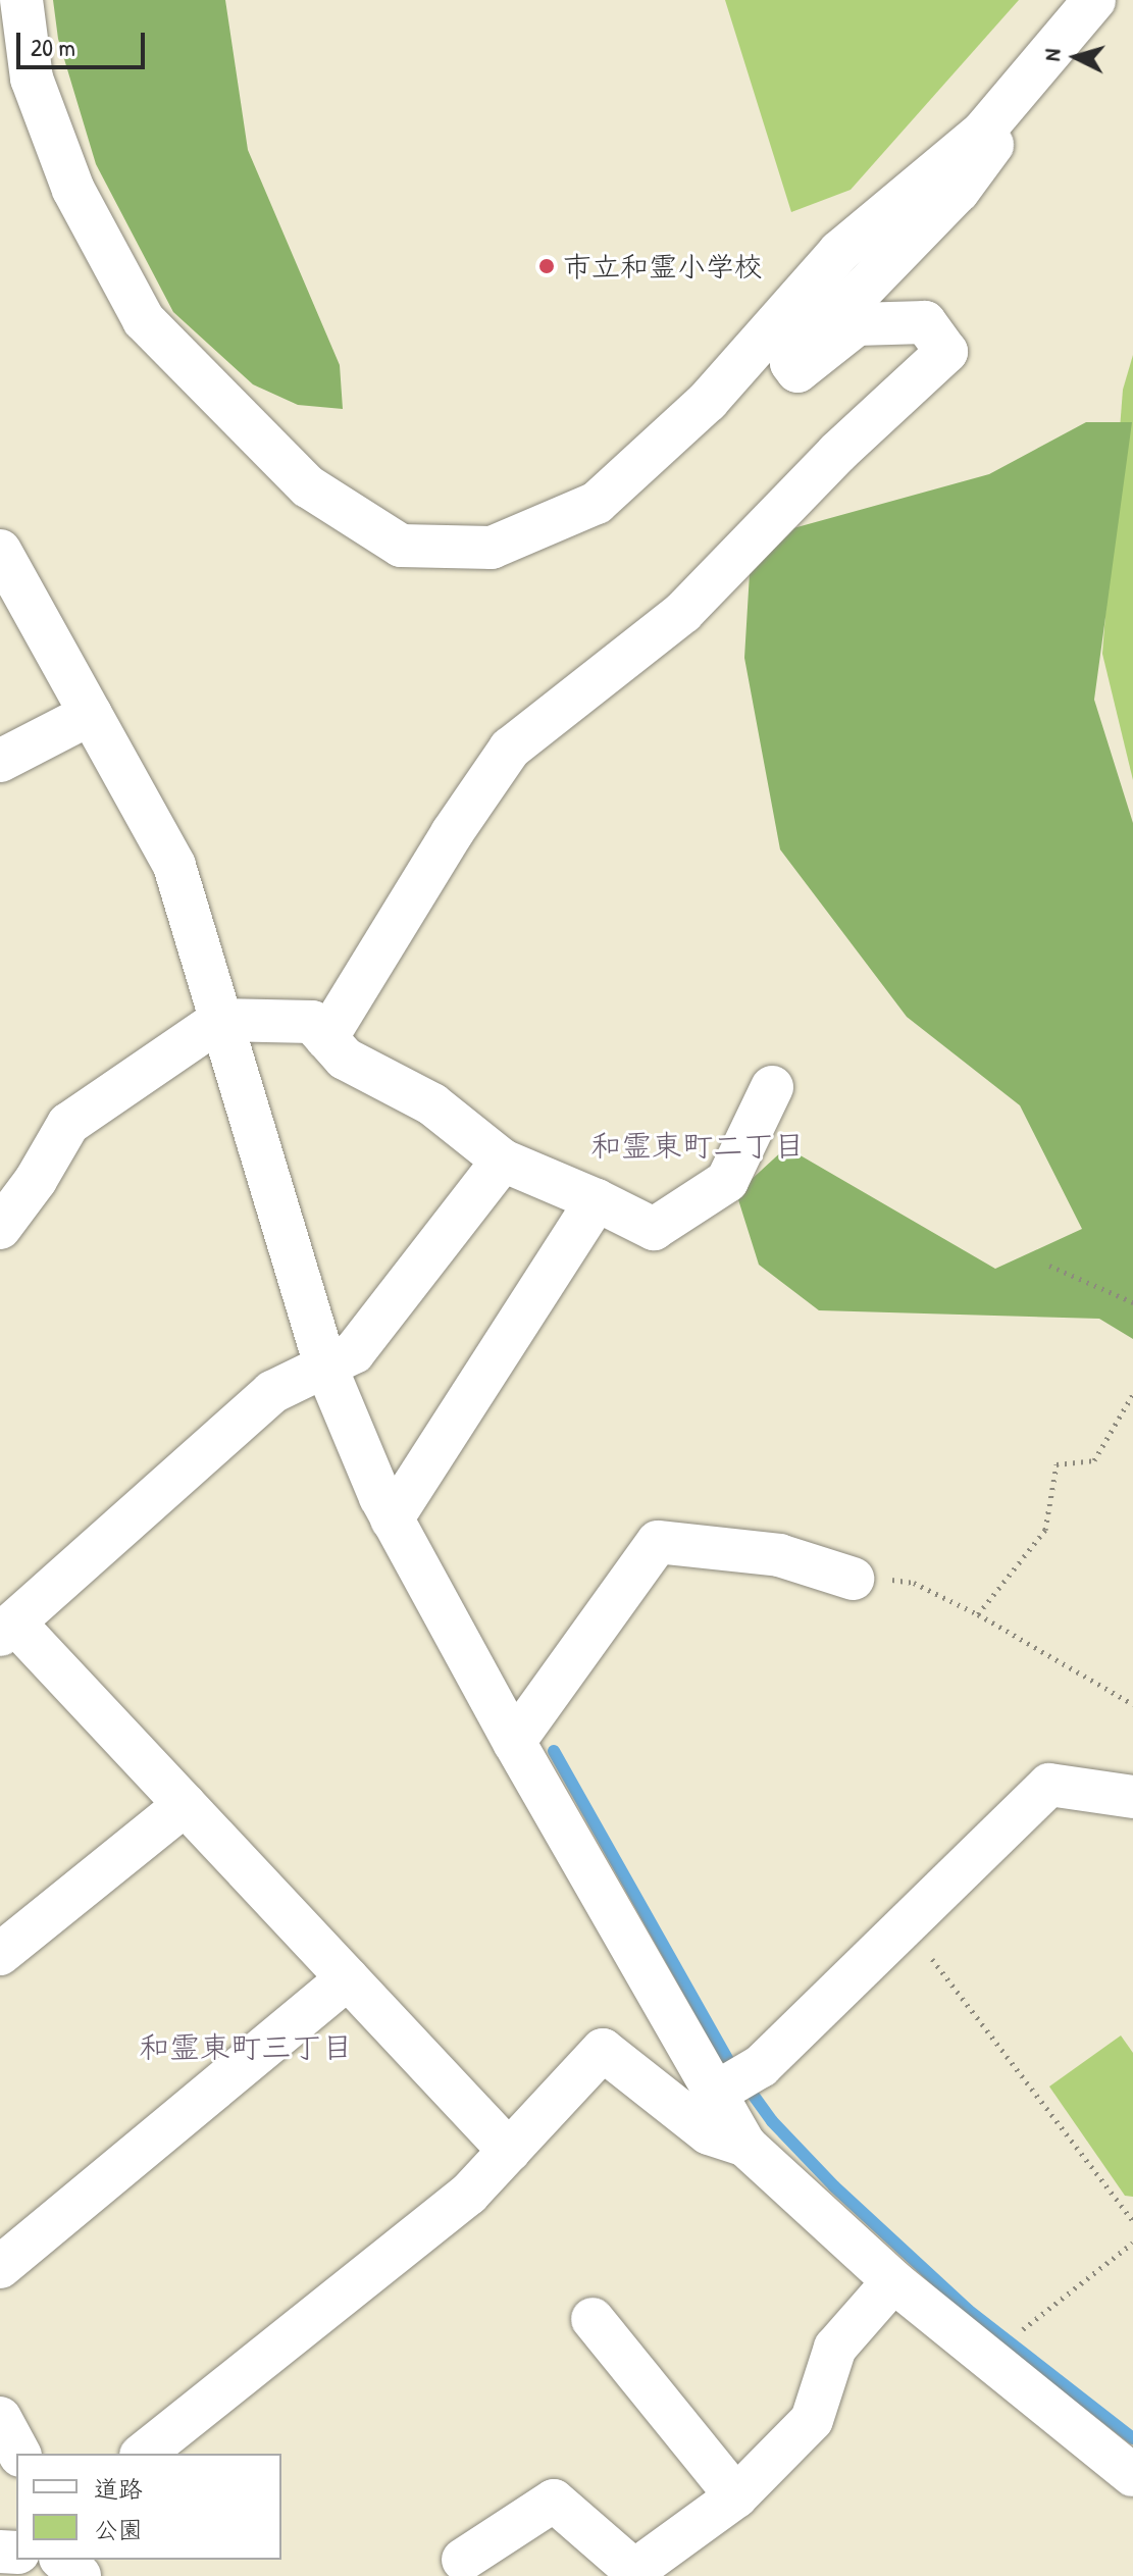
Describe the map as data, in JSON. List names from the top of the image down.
{
  "districts": ["和霊東町二丁目", "和霊東町三丁目"],
  "places": ["市立和霊小学校"],
  "legend": ["道路", "公園"],
  "scale_bar": "20 m",
  "north": "left"
}
